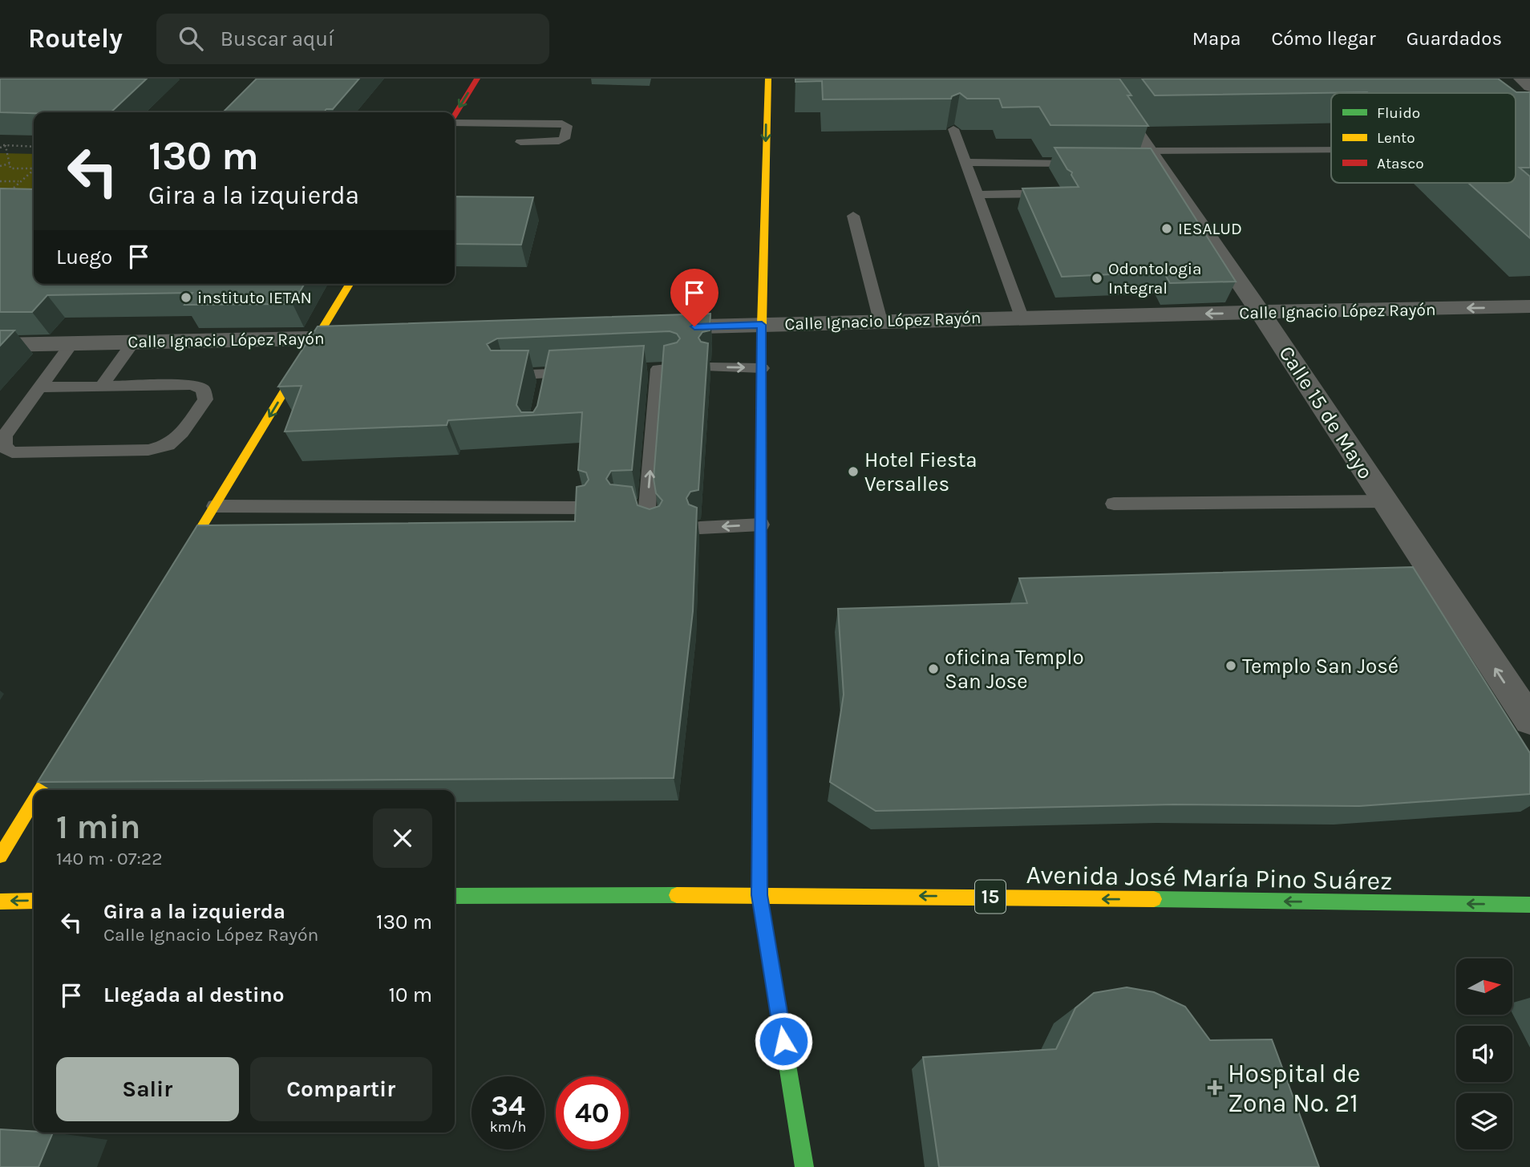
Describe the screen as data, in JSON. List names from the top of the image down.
{
  "streets": {
    "main road": ["Avenida José María Pino Suárez", "15"],
    "street": ["Calle Ignacio López Rayón", "Calle 15 de Mayo"]
  },
  "crossings": [
    ["Calle Ignacio López Rayón", "Calle 15 de Mayo"]
  ],
  "one_way": ["Calle Ignacio López Rayón", "Avenida José María Pino Suárez"],
  "places": {
    "other": [
      "IESALUD",
      "Odontologia Integral",
      "instituto IETAN",
      "Hotel Fiesta Versalles",
      "Templo San José",
      "oficina Templo San Jose"
    ],
    "health": ["Hospital de Zona No. 21"]
  },
  "legend": ["Fluido", "Lento", "Atasco"],
  "north": "right",
  "page": {
    "header": "Routely",
    "search": "Buscar aquí",
    "nav": ["Mapa", "Cómo llegar", "Guardados"],
    "turn": ["130 m", "Gira a la izquierda"],
    "then": "Luego",
    "heading": ["1 min", "140 m · 07:22"],
    "list": [
      {
        "name": "Gira a la izquierda",
        "note": "Calle Ignacio López Rayón",
        "value": "130 m"
      },
      {
        "name": "Llegada al destino",
        "value": "10 m"
      }
    ],
    "buttons": ["Salir", "Compartir"],
    "speed": "34 km/h",
    "limit": "40"
  }
}
